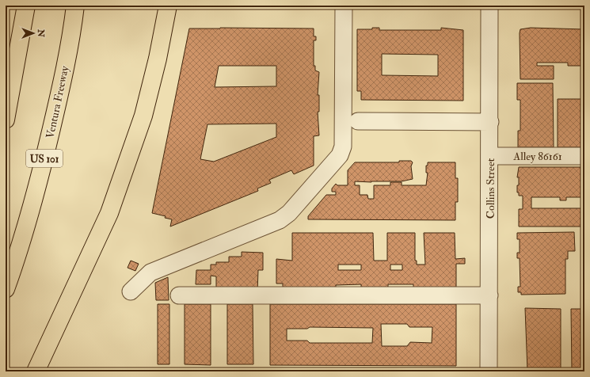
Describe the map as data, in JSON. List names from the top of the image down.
{
  "streets": {
    "highway": ["Ventura Freeway", "US 101"],
    "street": ["Alley 86161", "Collins Street"]
  },
  "crossings": [
    ["Alley 86161", "Collins Street"]
  ],
  "north": "right"
}
